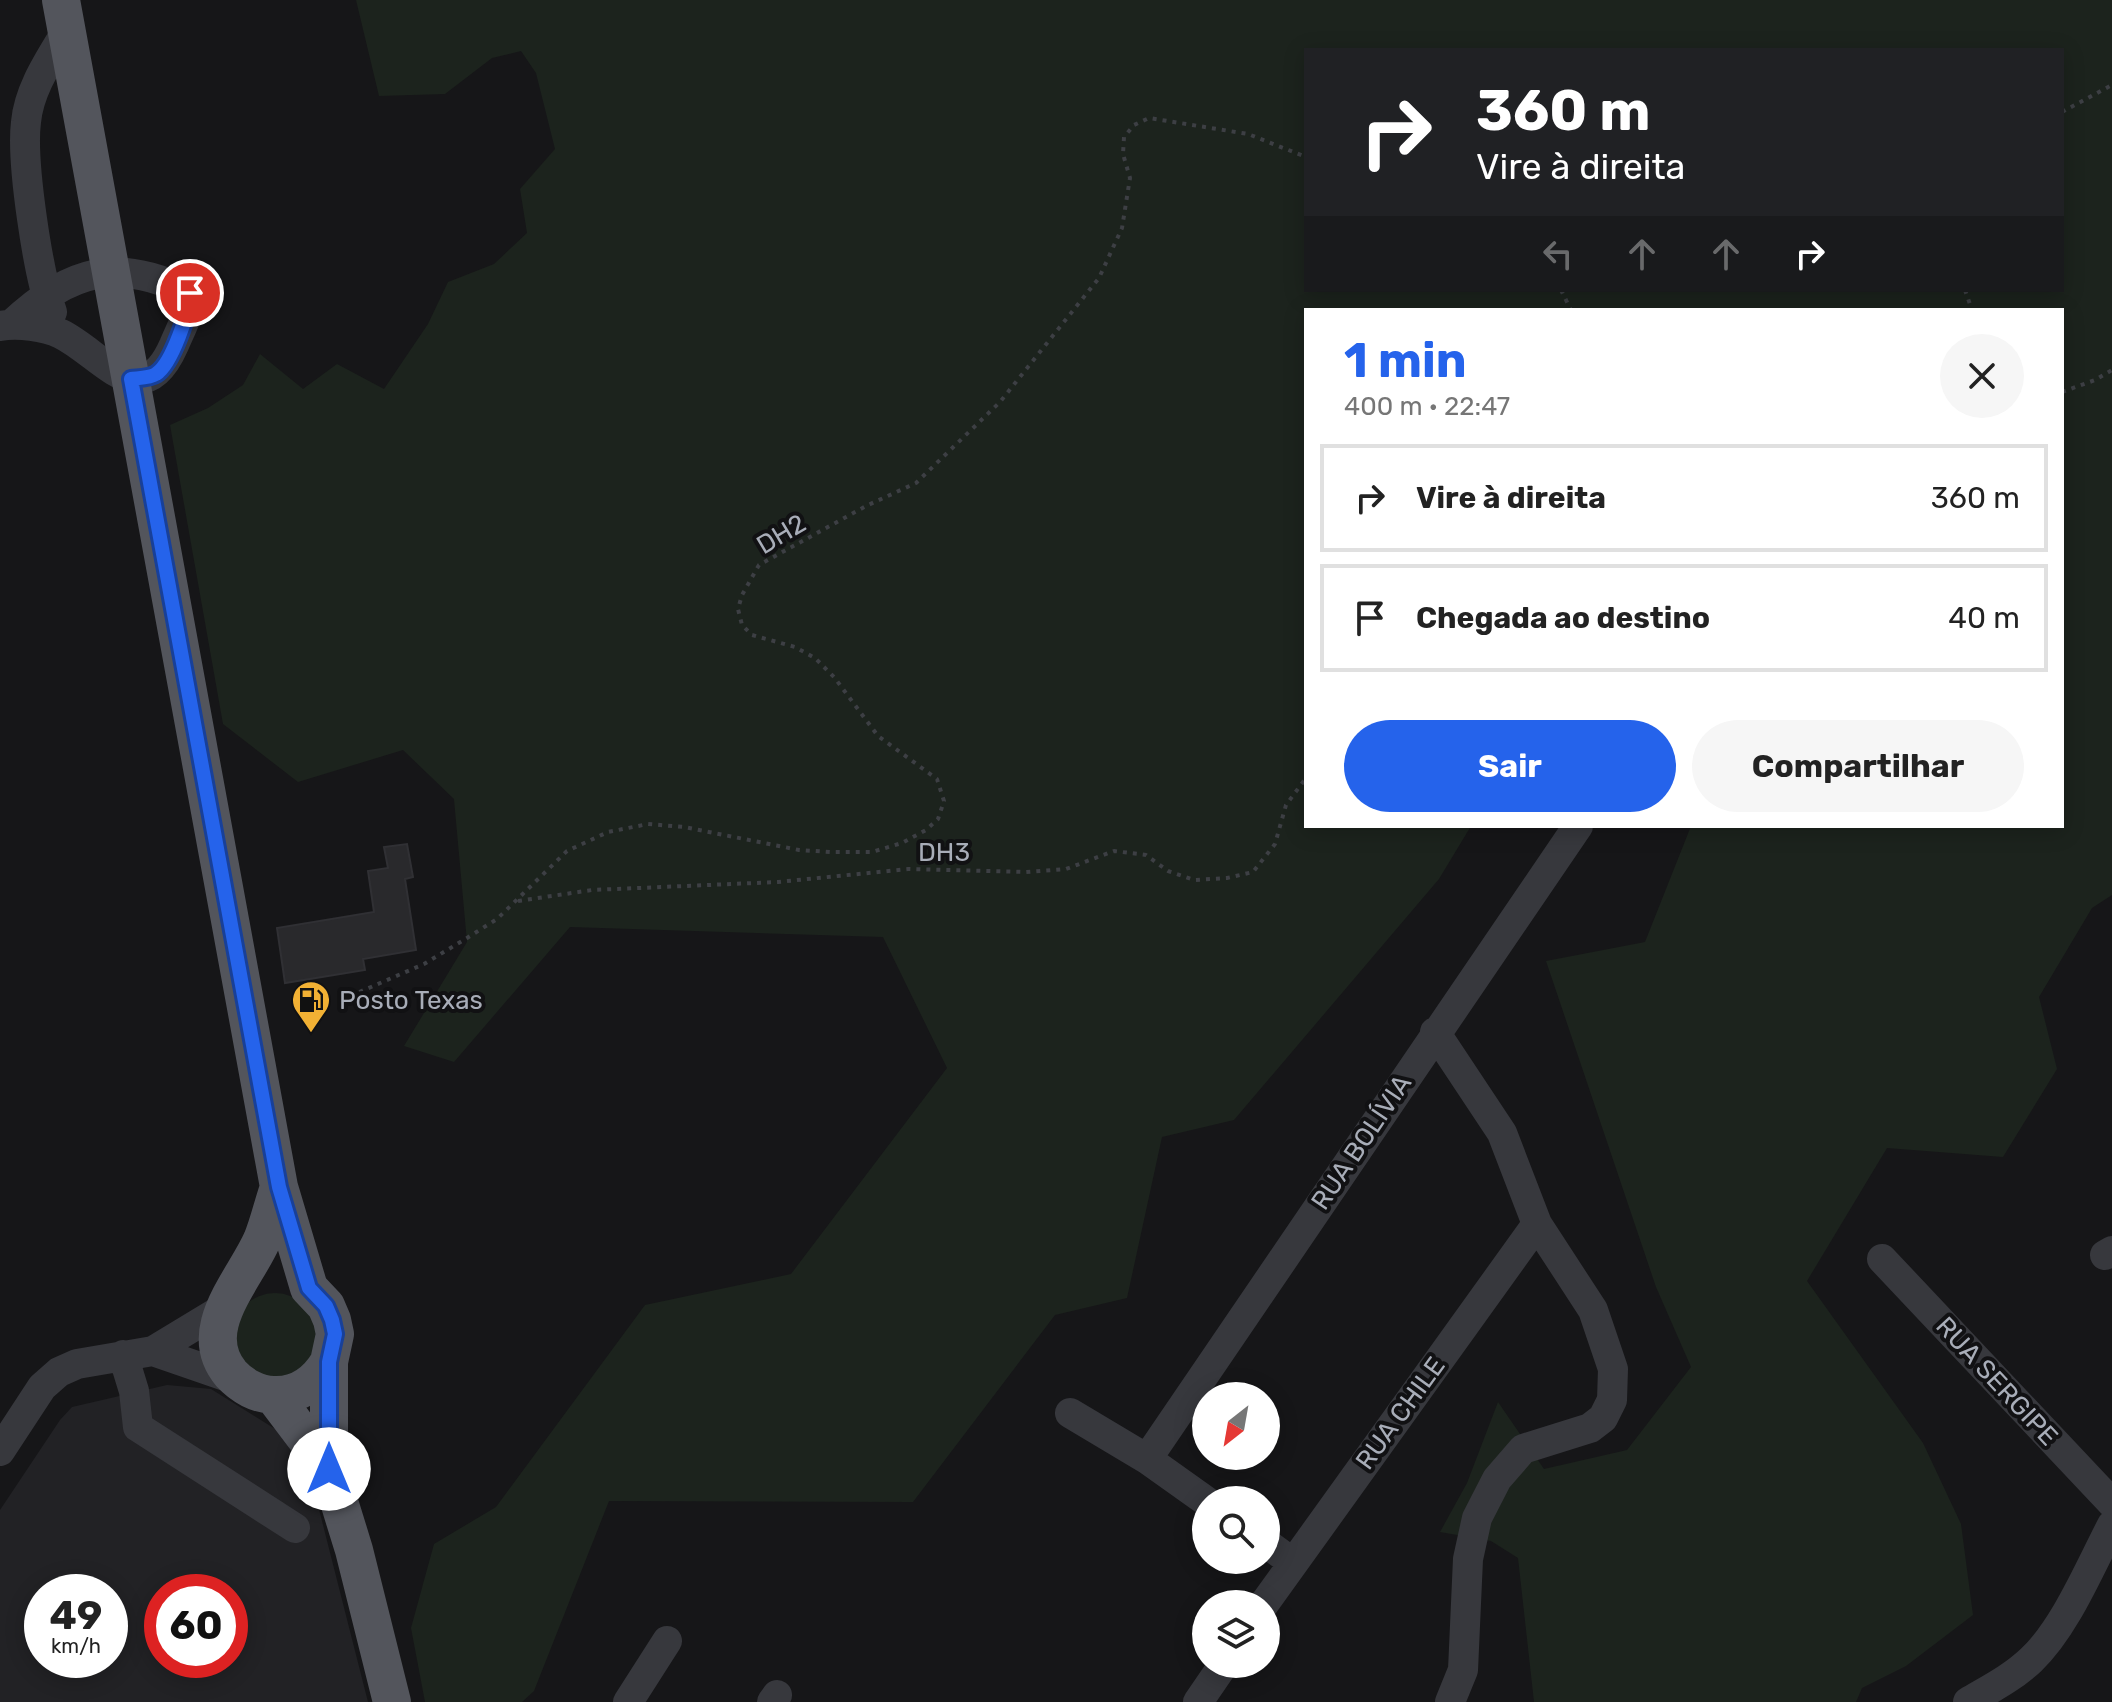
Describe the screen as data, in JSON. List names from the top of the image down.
{
  "streets": {
    "street": ["RUA BOLÍVIA", "RUA SERGIPE", "RUA CHILE"],
    "path": ["DH2", "DH3"]
  },
  "crossings": [
    ["DH2", "DH3"]
  ],
  "places": {
    "fuel station": ["Posto Texas"]
  },
  "north": "bottom left",
  "page": {
    "turn": ["360 m", "Vire à direita"],
    "heading": ["1 min", "400 m · 22:47"],
    "list": [
      {
        "name": "Vire à direita",
        "value": "360 m"
      },
      {
        "name": "Chegada ao destino",
        "value": "40 m"
      }
    ],
    "buttons": ["Sair", "Compartilhar"],
    "speed": "49 km/h",
    "limit": "60"
  }
}
